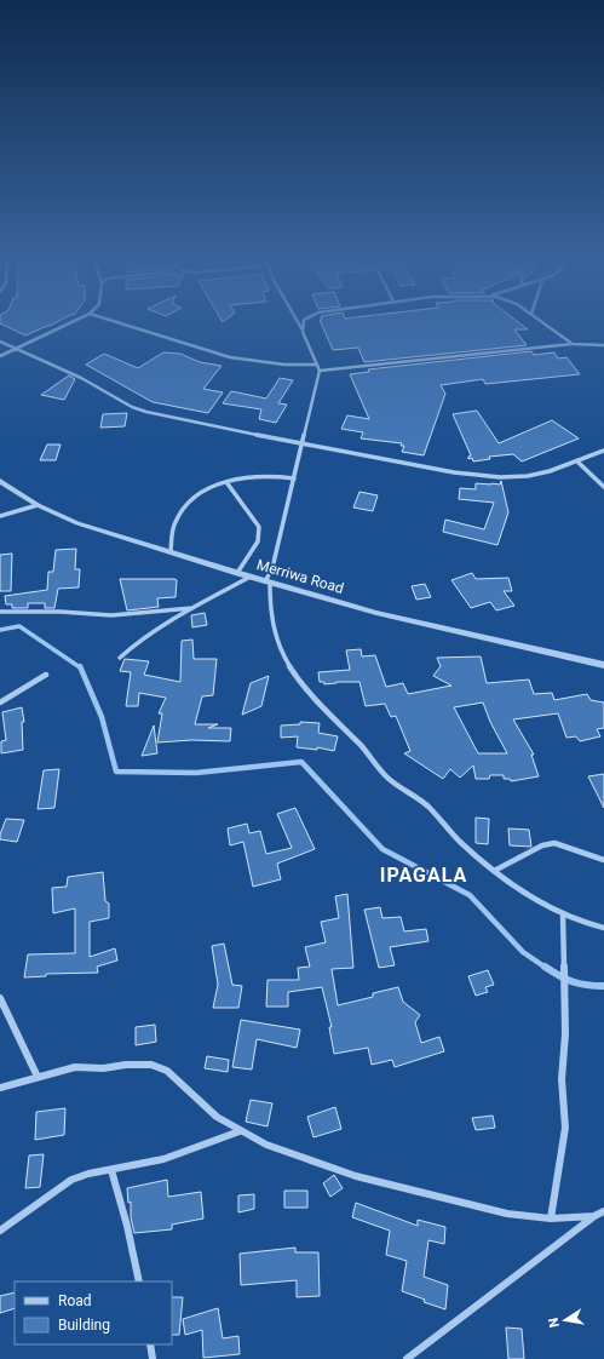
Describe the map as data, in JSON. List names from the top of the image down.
{
  "streets": {
    "street": ["Merriwa Road"]
  },
  "districts": ["IPAGALA"],
  "legend": ["Road", "Building"],
  "north": "left"
}
